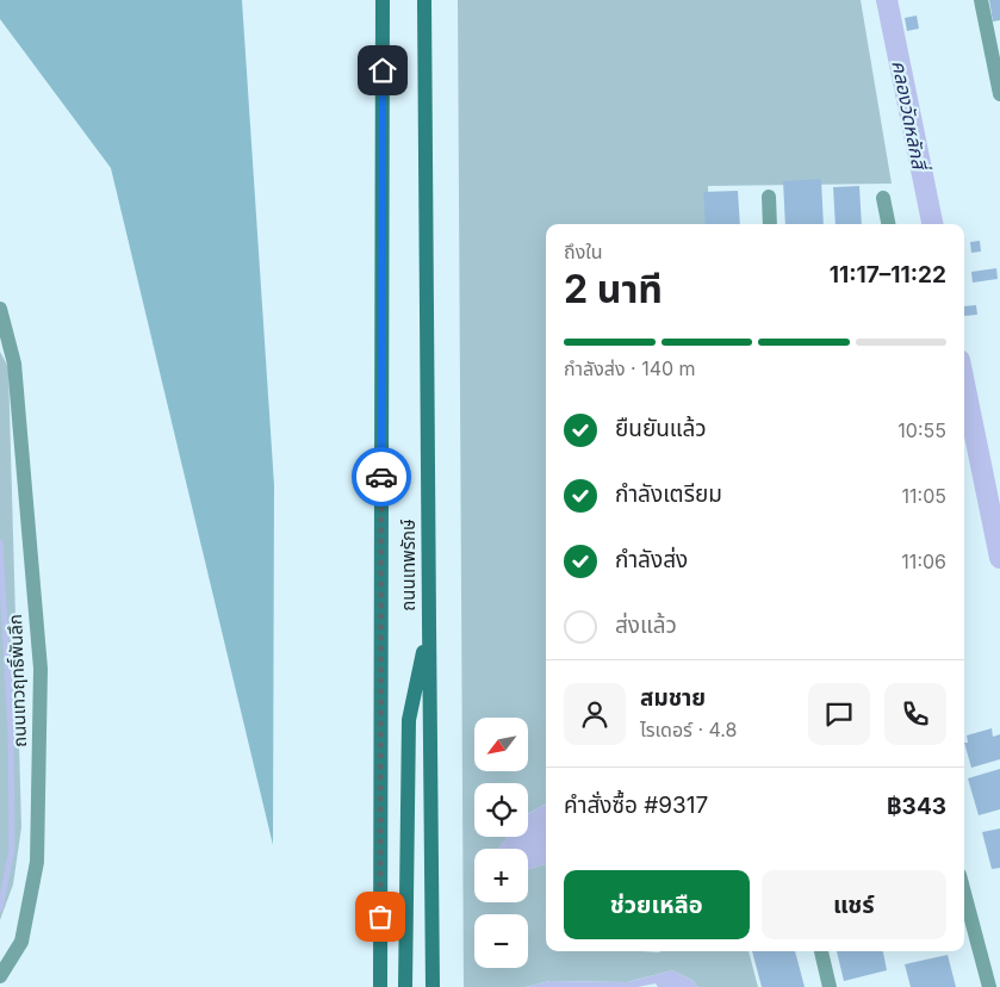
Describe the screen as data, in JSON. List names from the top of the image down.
{
  "streets": {
    "main road": ["ถนนเทพรักษ์"],
    "street": ["ถนนเทวฤทธิ์พันลึก"]
  },
  "water": ["คลองวัดหลักสี่"],
  "north": "bottom left",
  "page": {
    "heading": ["2 นาที", "ถึงใน", "11:17–11:22"],
    "panel": [
      "สมชาย",
      "ไรเดอร์ · 4.8",
      "คำสั่งซื้อ #9317",
      "฿343"
    ],
    "bar": "กำลังส่ง · 140 m",
    "list": [
      ["ยืนยันแล้ว", "10:55"],
      ["กำลังเตรียม", "11:05"],
      ["กำลังส่ง", "11:06"],
      "ส่งแล้ว"
    ],
    "map_buttons": ["+", "−"],
    "buttons": ["ช่วยเหลือ", "แชร์"]
  }
}
